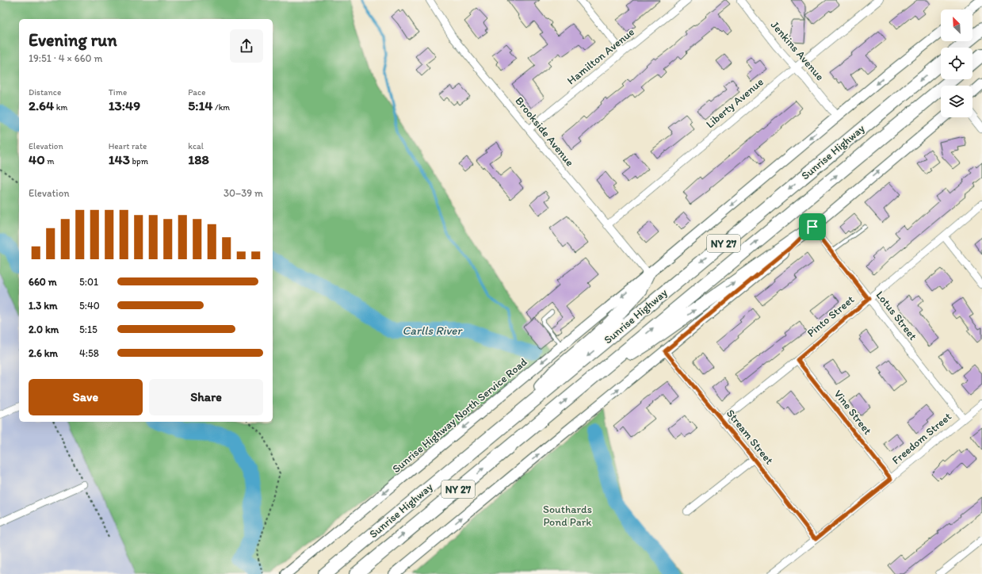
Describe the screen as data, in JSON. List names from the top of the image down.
{
  "streets": {
    "highway": ["Sunrise Highway", "NY 27"],
    "main road": ["Sunrise Highway North Service Road"],
    "street": [
      "Jenkins Avenue",
      "Hamilton Avenue",
      "Liberty Avenue",
      "Brookside Avenue",
      "Lotus Street",
      "Pinto Street",
      "Vine Street",
      "Stream Street",
      "Freedom Street"
    ]
  },
  "crossings": [
    ["Jenkins Avenue", "Liberty Avenue"],
    ["Hamilton Avenue", "Brookside Avenue"],
    ["Liberty Avenue", "Brookside Avenue"],
    ["Brookside Avenue", "Sunrise Highway North Service Road"],
    ["Lotus Street", "Pinto Street"],
    ["Lotus Street", "Freedom Street"],
    ["Pinto Street", "Vine Street"],
    ["Pinto Street", "Stream Street"],
    ["Vine Street", "Freedom Street"],
    ["Stream Street", "Freedom Street"]
  ],
  "water": ["Carlls River"],
  "parks": ["Southards Pond Park"],
  "north": "top left",
  "page": {
    "heading": ["Evening run", "19:51 · 4 × 660 m"],
    "stats": [
      ["Distance", "2.64 km"],
      ["Time", "13:49"],
      ["Pace", "5:14 /km"],
      ["Elevation", "40 m"],
      ["Heart rate", "143 bpm"],
      ["kcal", "188"]
    ],
    "chart": ["Elevation", "30–39 m"],
    "list": [
      {
        "name": "660 m",
        "note": "5:01"
      },
      {
        "name": "1.3 km",
        "note": "5:40"
      },
      {
        "name": "2.0 km",
        "note": "5:15"
      },
      {
        "name": "2.6 km",
        "note": "4:58"
      }
    ],
    "buttons": ["Save", "Share"]
  }
}
